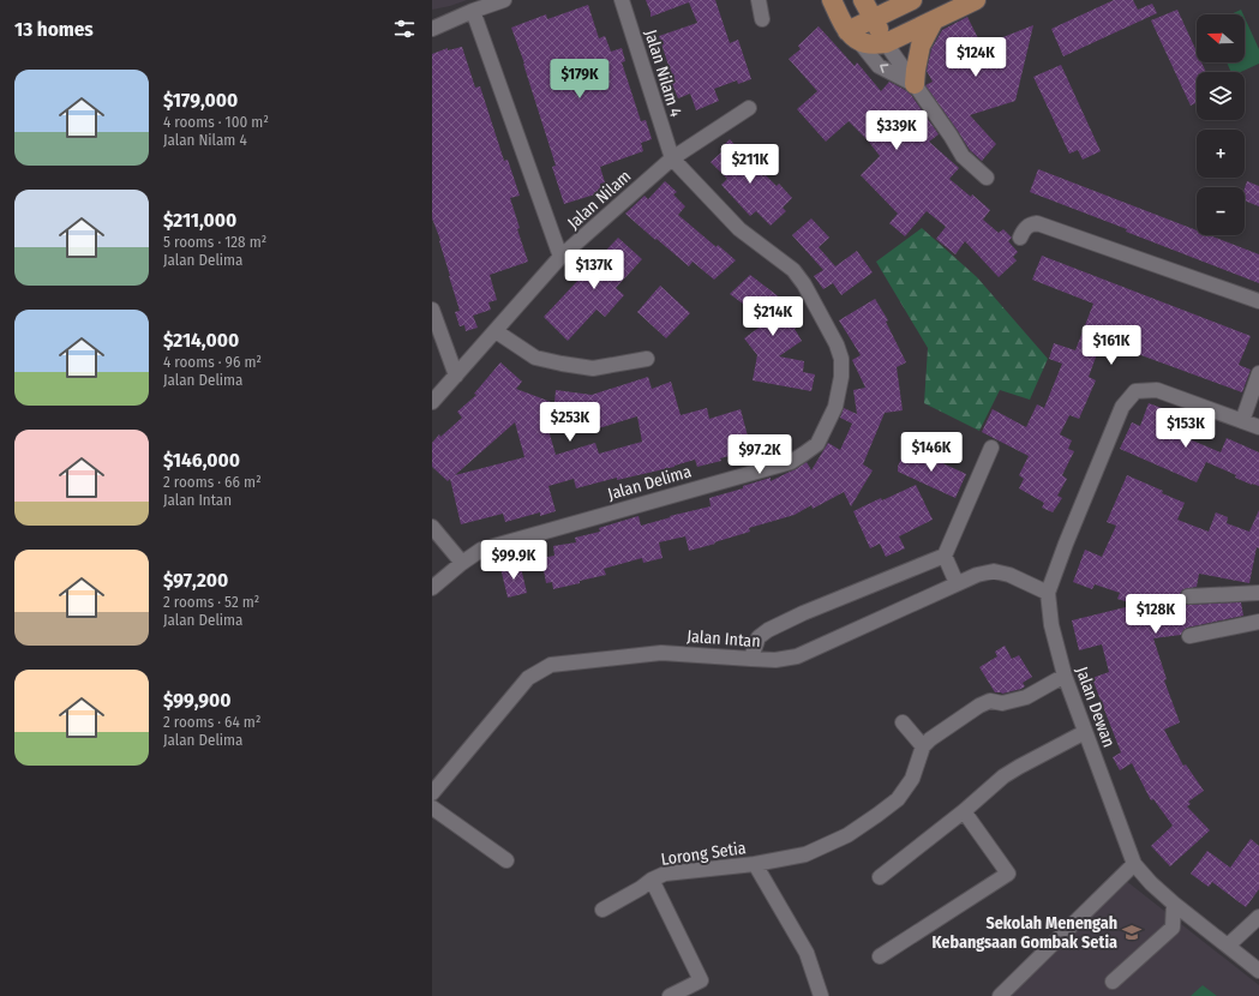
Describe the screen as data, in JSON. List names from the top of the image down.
{
  "streets": {
    "street": [
      "Jalan Nilam 4",
      "Jalan Nilam",
      "Jalan Delima",
      "Jalan Intan",
      "Jalan Dewan",
      "Lorong Setia"
    ]
  },
  "crossings": [
    ["Jalan Nilam 4", "Jalan Nilam"],
    ["Jalan Nilam 4", "Jalan Delima"],
    ["Jalan Nilam", "Jalan Delima"],
    ["Jalan Intan", "Jalan Dewan"]
  ],
  "places": {
    "school or university": ["Sekolah Menengah Kebangsaan Gombak Setia"]
  },
  "north": "left",
  "page": {
    "heading": "13 homes",
    "map_buttons": ["+", "−"],
    "price": [
      "$124K",
      "$179K",
      "$339K",
      "$211K",
      "$137K",
      "$214K",
      "$161K",
      "$253K",
      "$153K",
      "$146K",
      "$97.2K",
      "$99.9K",
      "$128K"
    ],
    "list": [
      {
        "name": "$179,000",
        "note": "4 rooms · 100 m² · Jalan Nilam 4"
      },
      {
        "name": "$211,000",
        "note": "5 rooms · 128 m² · Jalan Delima"
      },
      {
        "name": "$214,000",
        "note": "4 rooms · 96 m² · Jalan Delima"
      },
      {
        "name": "$146,000",
        "note": "2 rooms · 66 m² · Jalan Intan"
      },
      {
        "name": "$97,200",
        "note": "2 rooms · 52 m² · Jalan Delima"
      },
      {
        "name": "$99,900",
        "note": "2 rooms · 64 m² · Jalan Delima"
      }
    ]
  }
}
